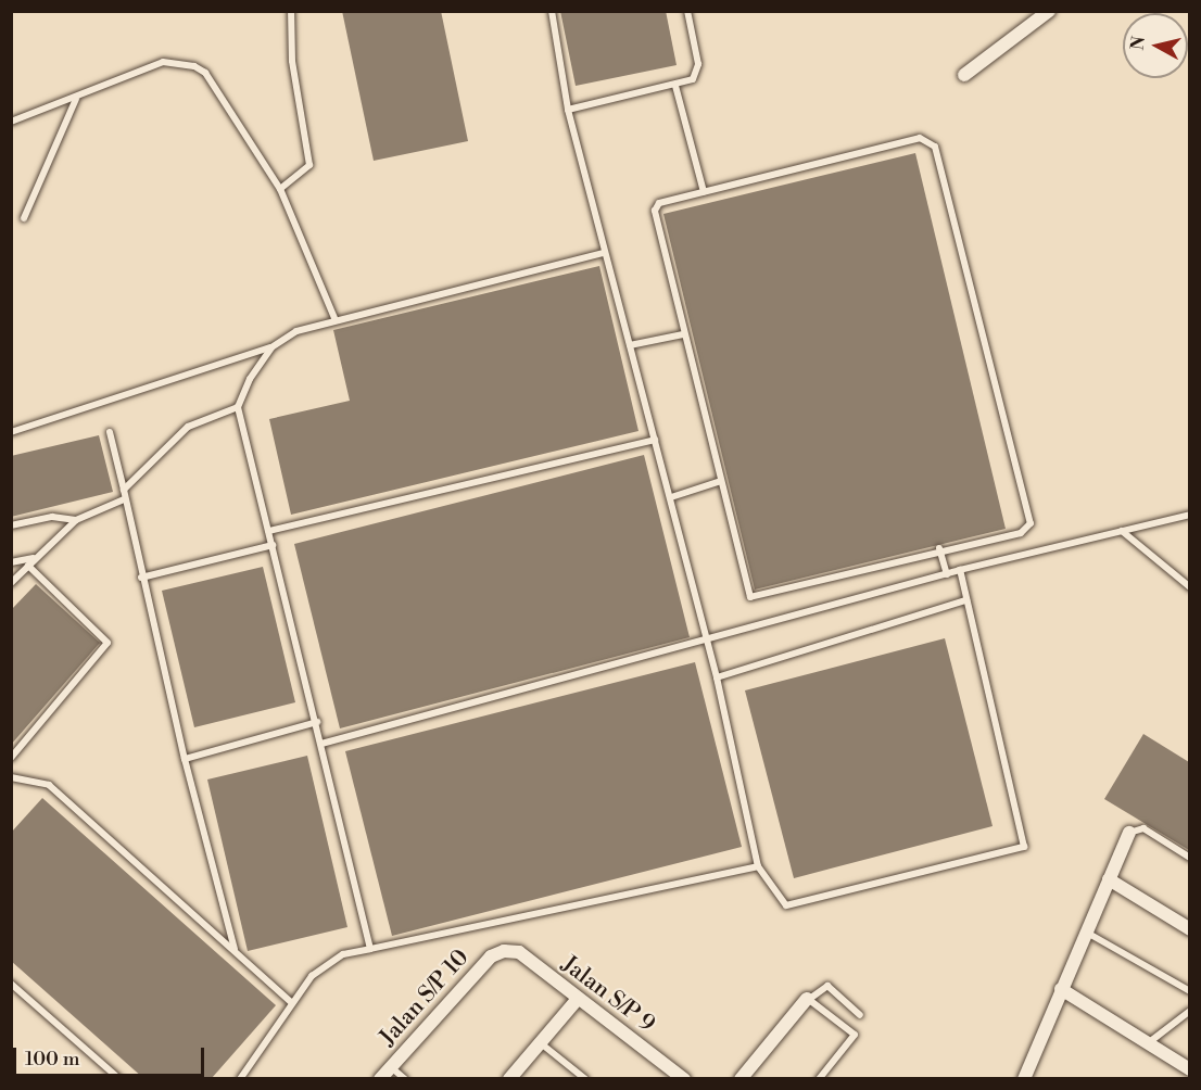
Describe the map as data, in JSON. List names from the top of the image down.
{
  "streets": {
    "street": ["Jalan S/P 9", "Jalan S/P 10"]
  },
  "crossings": [
    ["Jalan S/P 9", "Jalan S/P 10"]
  ],
  "scale_bar": "100 m",
  "north": "left"
}
